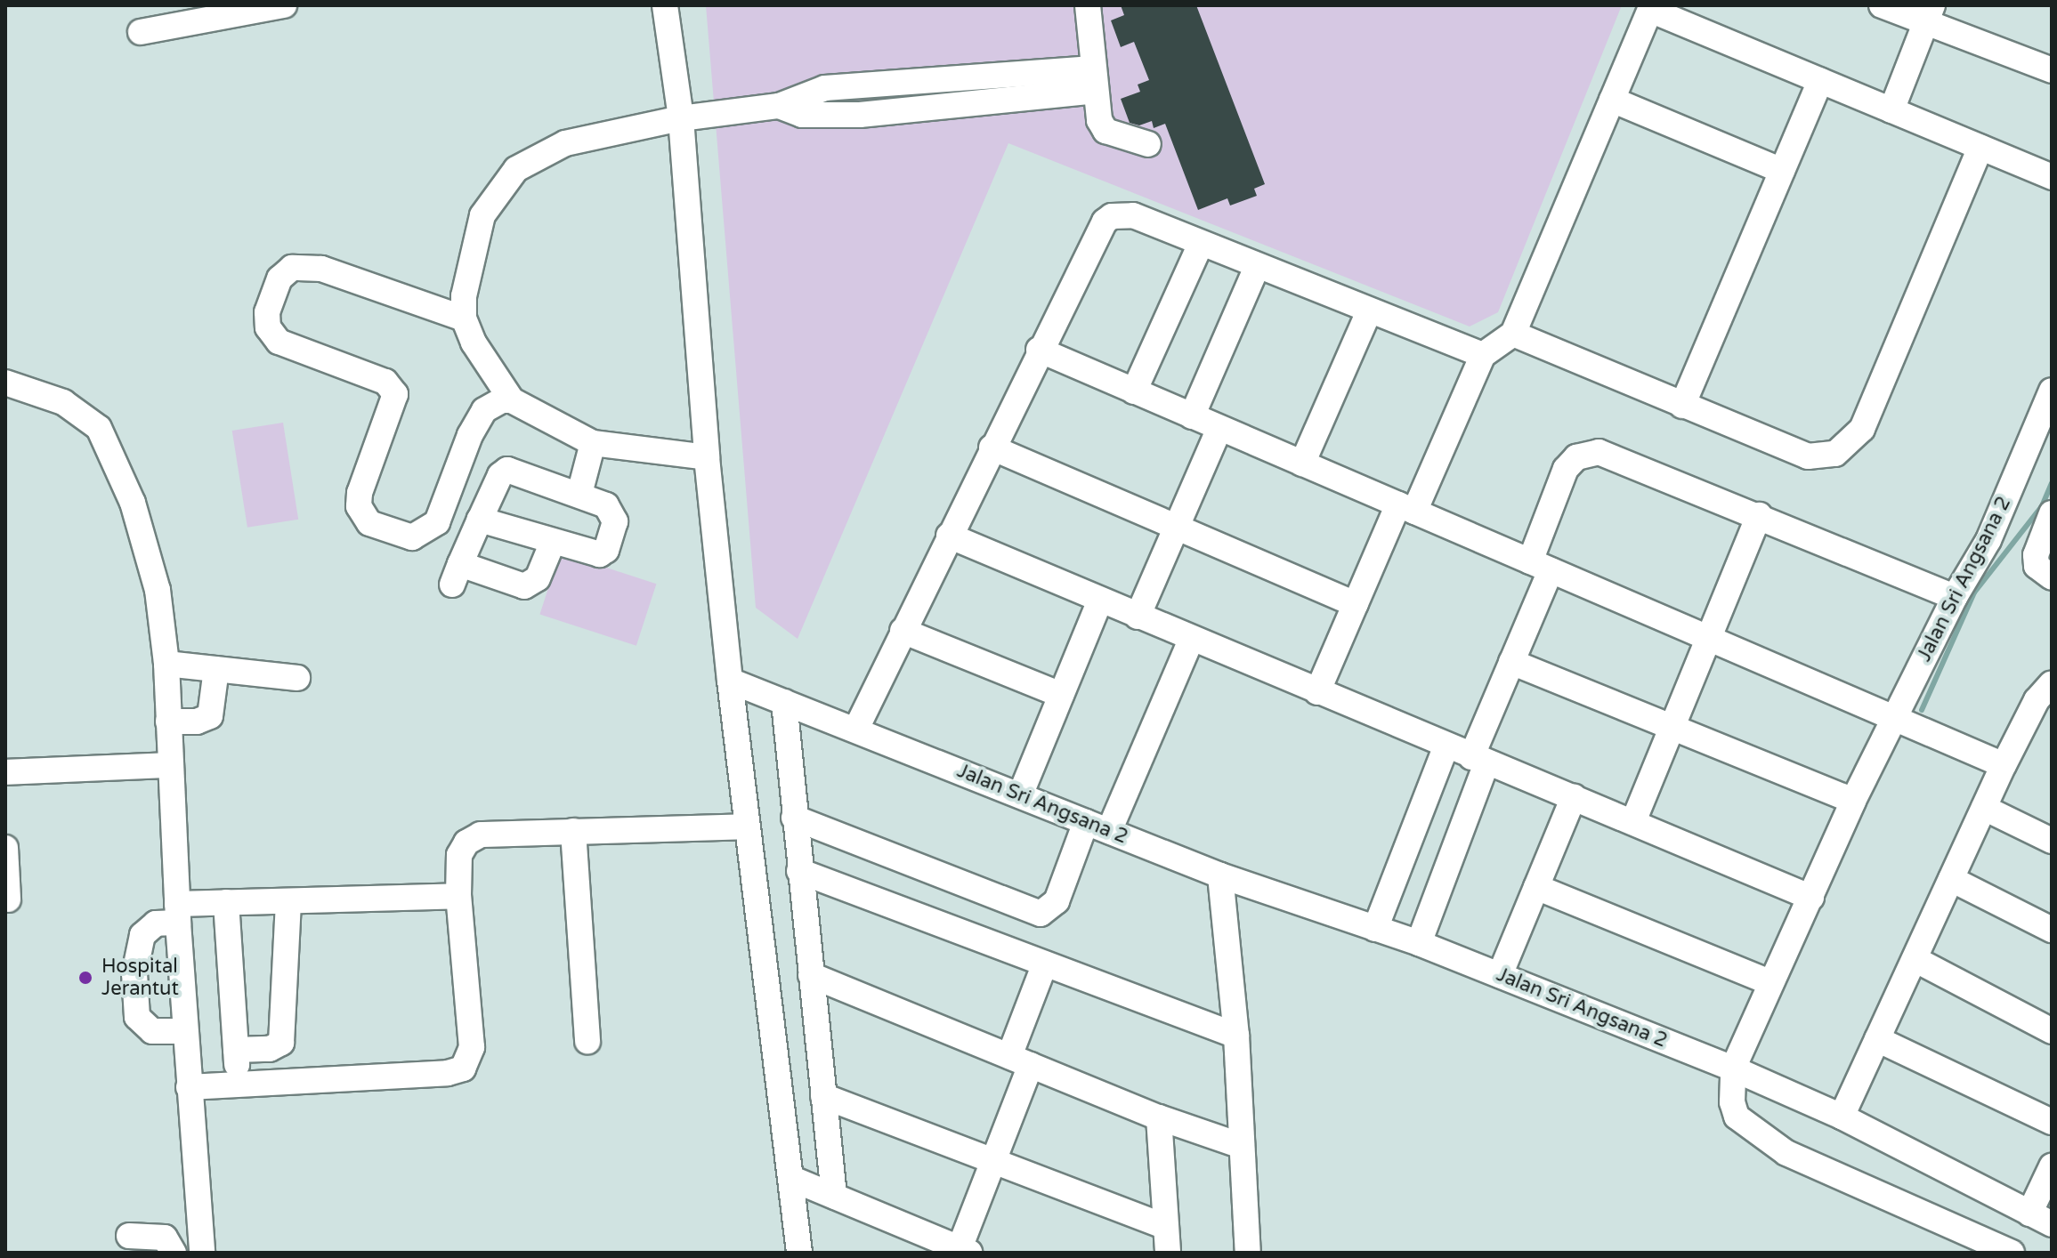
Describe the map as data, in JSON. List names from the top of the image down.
{
  "streets": {
    "street": ["Jalan Sri Angsana 2"]
  },
  "places": ["Hospital Jerantut"]
}
